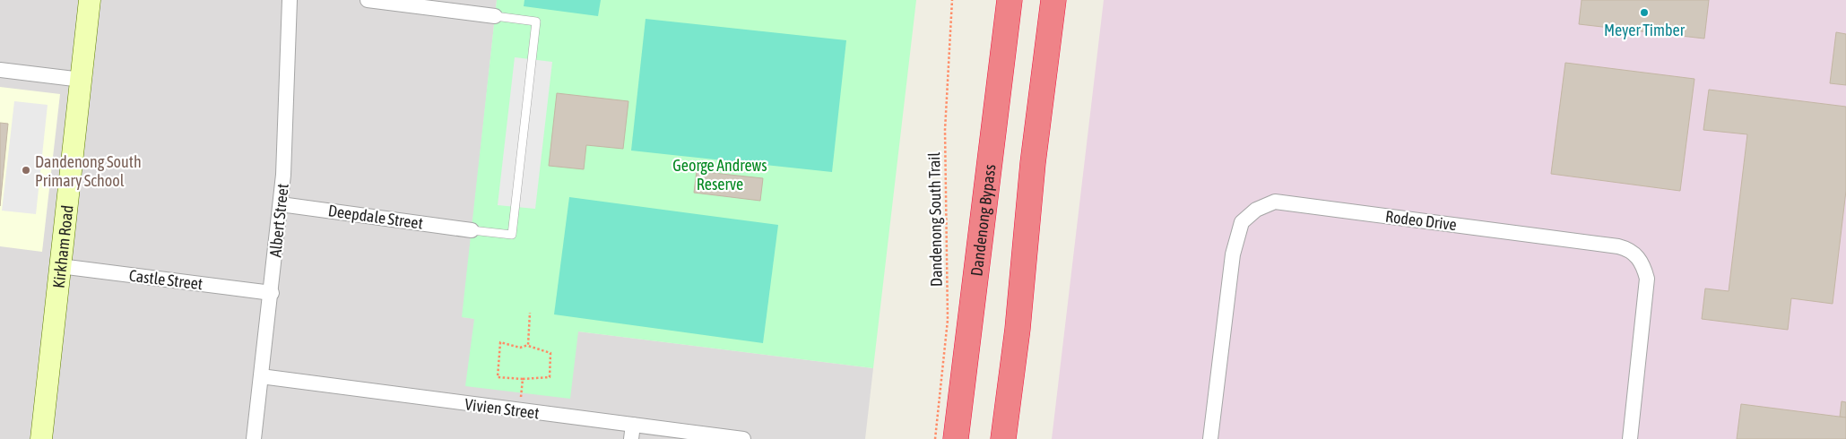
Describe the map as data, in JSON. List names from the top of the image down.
{
  "streets": {
    "highway": ["Dandenong Bypass"],
    "street": [
      "Deepdale Street",
      "Albert Street",
      "Rodeo Drive",
      "Kirkham Road",
      "Castle Street",
      "Vivien Street"
    ],
    "path": ["Dandenong South Trail"]
  },
  "crossings": [
    ["Deepdale Street", "Albert Street"],
    ["Albert Street", "Castle Street"],
    ["Albert Street", "Vivien Street"],
    ["Kirkham Road", "Castle Street"]
  ],
  "parks": ["George Andrews Reserve"],
  "places": ["Meyer Timber", "Dandenong South Primary School"]
}
